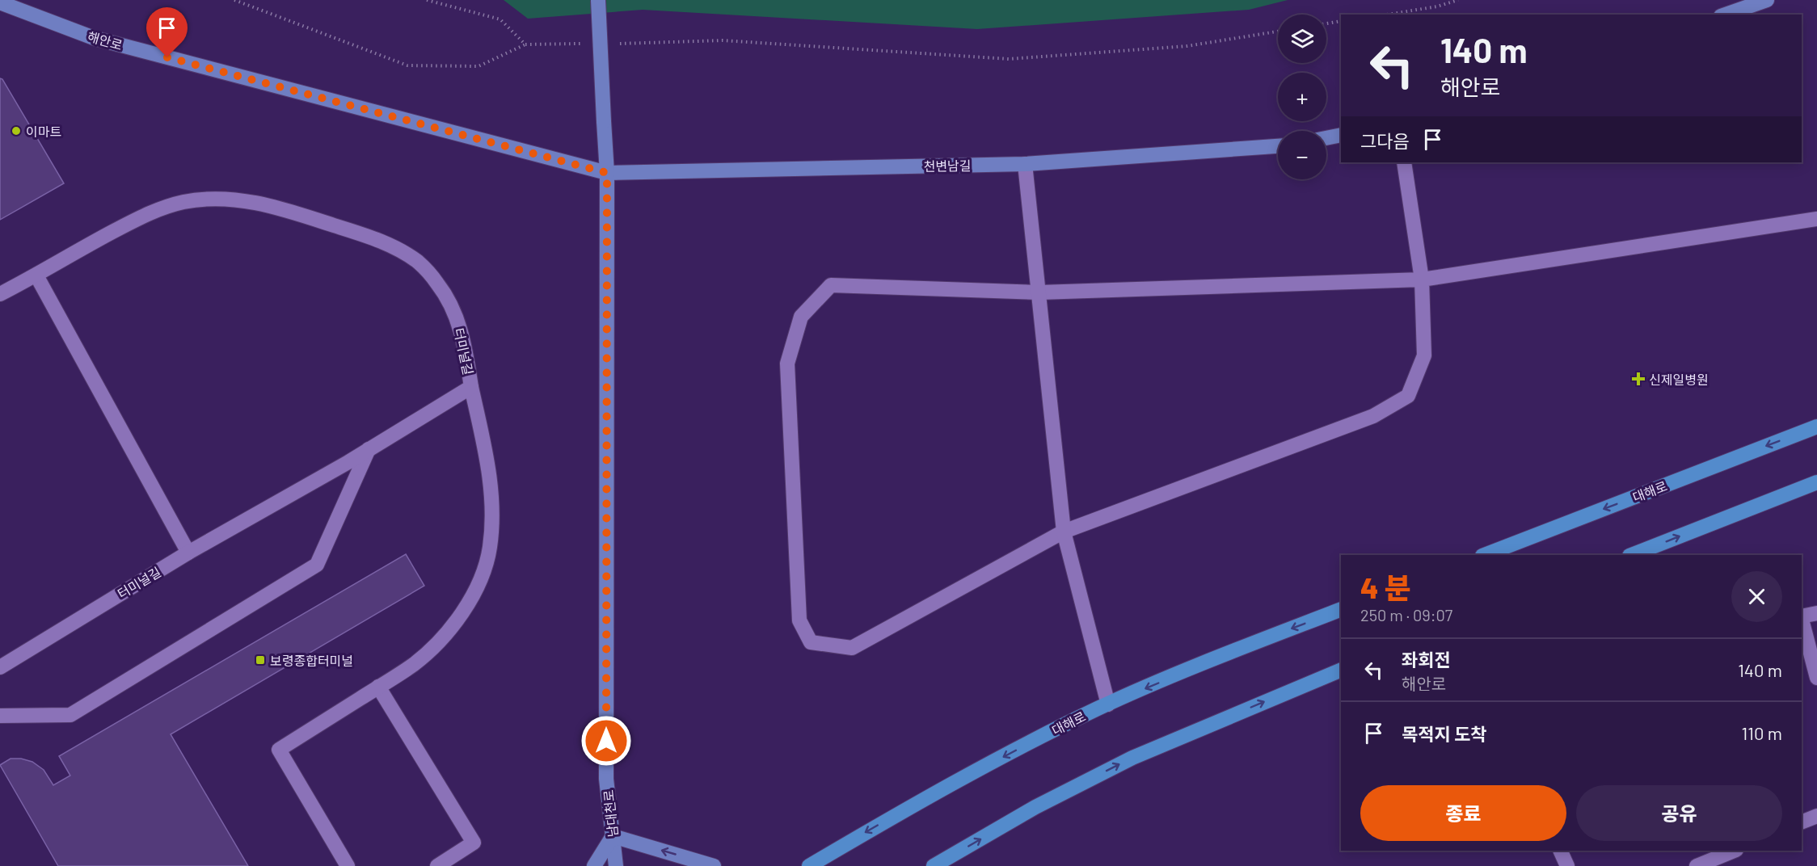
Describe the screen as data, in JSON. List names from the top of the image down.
{
  "streets": {
    "main road": [
      "해안로",
      "천변남길",
      "대해로",
      "남대천로"
    ],
    "street": ["터미널길"]
  },
  "crossings": [
    ["해안로", "천변남길"],
    ["해안로", "남대천로"],
    ["천변남길", "남대천로"]
  ],
  "places": {
    "other": ["이마트"],
    "health": ["신제일병원"],
    "transit": ["보령종합터미널"]
  },
  "page": {
    "map_buttons": ["+", "−"],
    "turn": ["140 m", "해안로"],
    "then": "그다음",
    "heading": ["4 분", "250 m · 09:07"],
    "list": [
      {
        "name": "좌회전",
        "note": "해안로",
        "value": "140 m"
      },
      {
        "name": "목적지 도착",
        "value": "110 m"
      }
    ],
    "buttons": ["종료", "공유"]
  }
}
